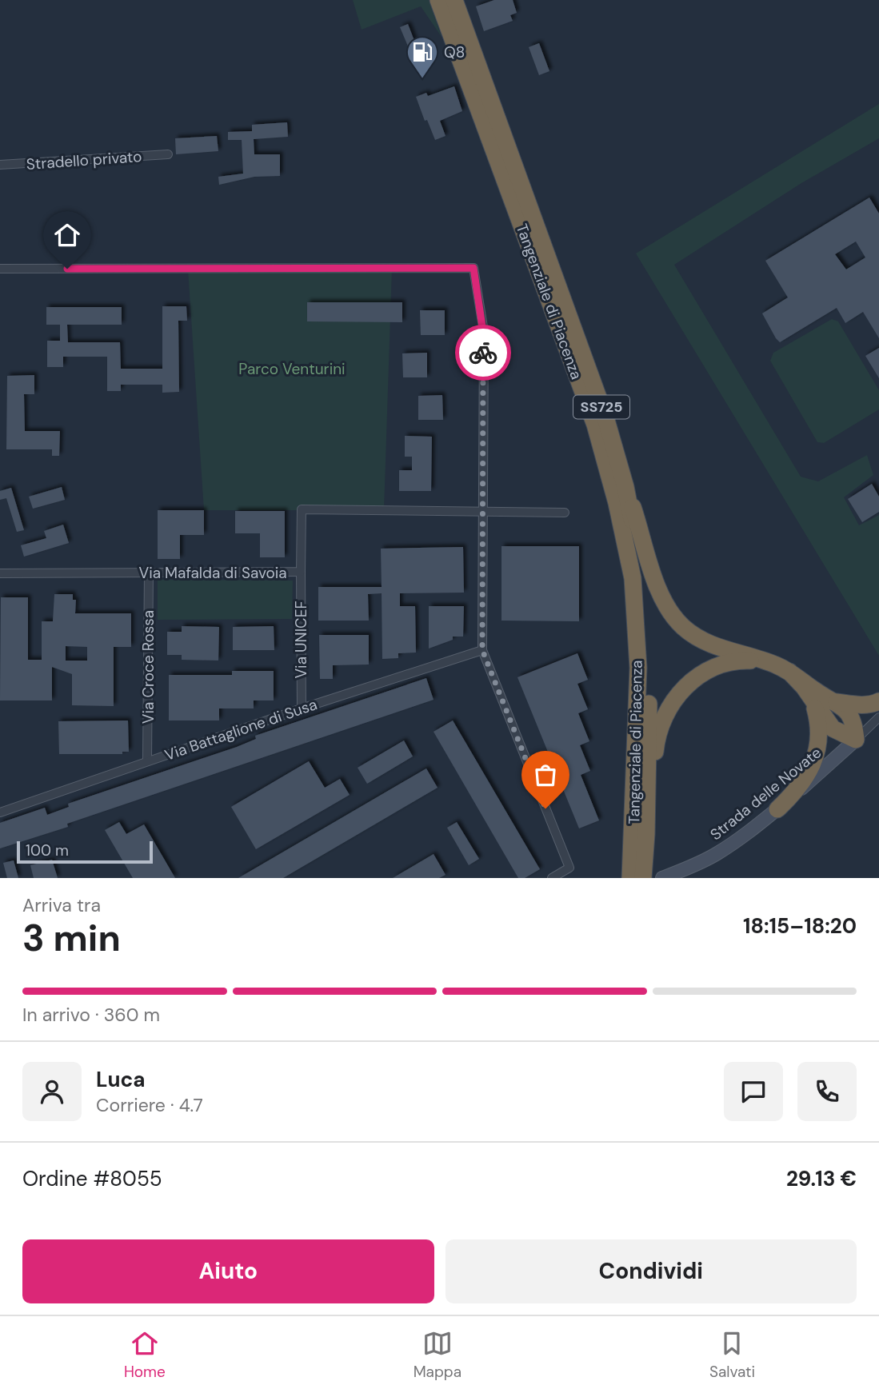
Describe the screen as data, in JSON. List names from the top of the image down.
{
  "streets": {
    "highway": ["Tangenziale di Piacenza", "SS725"],
    "street": [
      "Stradello privato",
      "Via Mafalda di Savoia",
      "Via UNICEF",
      "Via Croce Rossa",
      "Via Battaglione di Susa",
      "Strada delle Novate"
    ]
  },
  "crossings": [
    ["Via Mafalda di Savoia", "Via UNICEF"],
    ["Via Mafalda di Savoia", "Via Croce Rossa"],
    ["Via UNICEF", "Via Battaglione di Susa"],
    ["Via Croce Rossa", "Via Battaglione di Susa"]
  ],
  "parks": ["Parco Venturini"],
  "places": {
    "fuel station": ["Q8"]
  },
  "scale_bar": "100 m",
  "page": {
    "scale": "100 m",
    "heading": ["3 min", "Arriva tra", "18:15–18:20"],
    "panel": [
      "Luca",
      "Corriere · 4.7",
      "Ordine #8055",
      "29.13 €"
    ],
    "bar": "In arrivo · 360 m",
    "buttons": ["Aiuto", "Condividi"],
    "tabs": ["Home", "Mappa", "Salvati"]
  }
}
